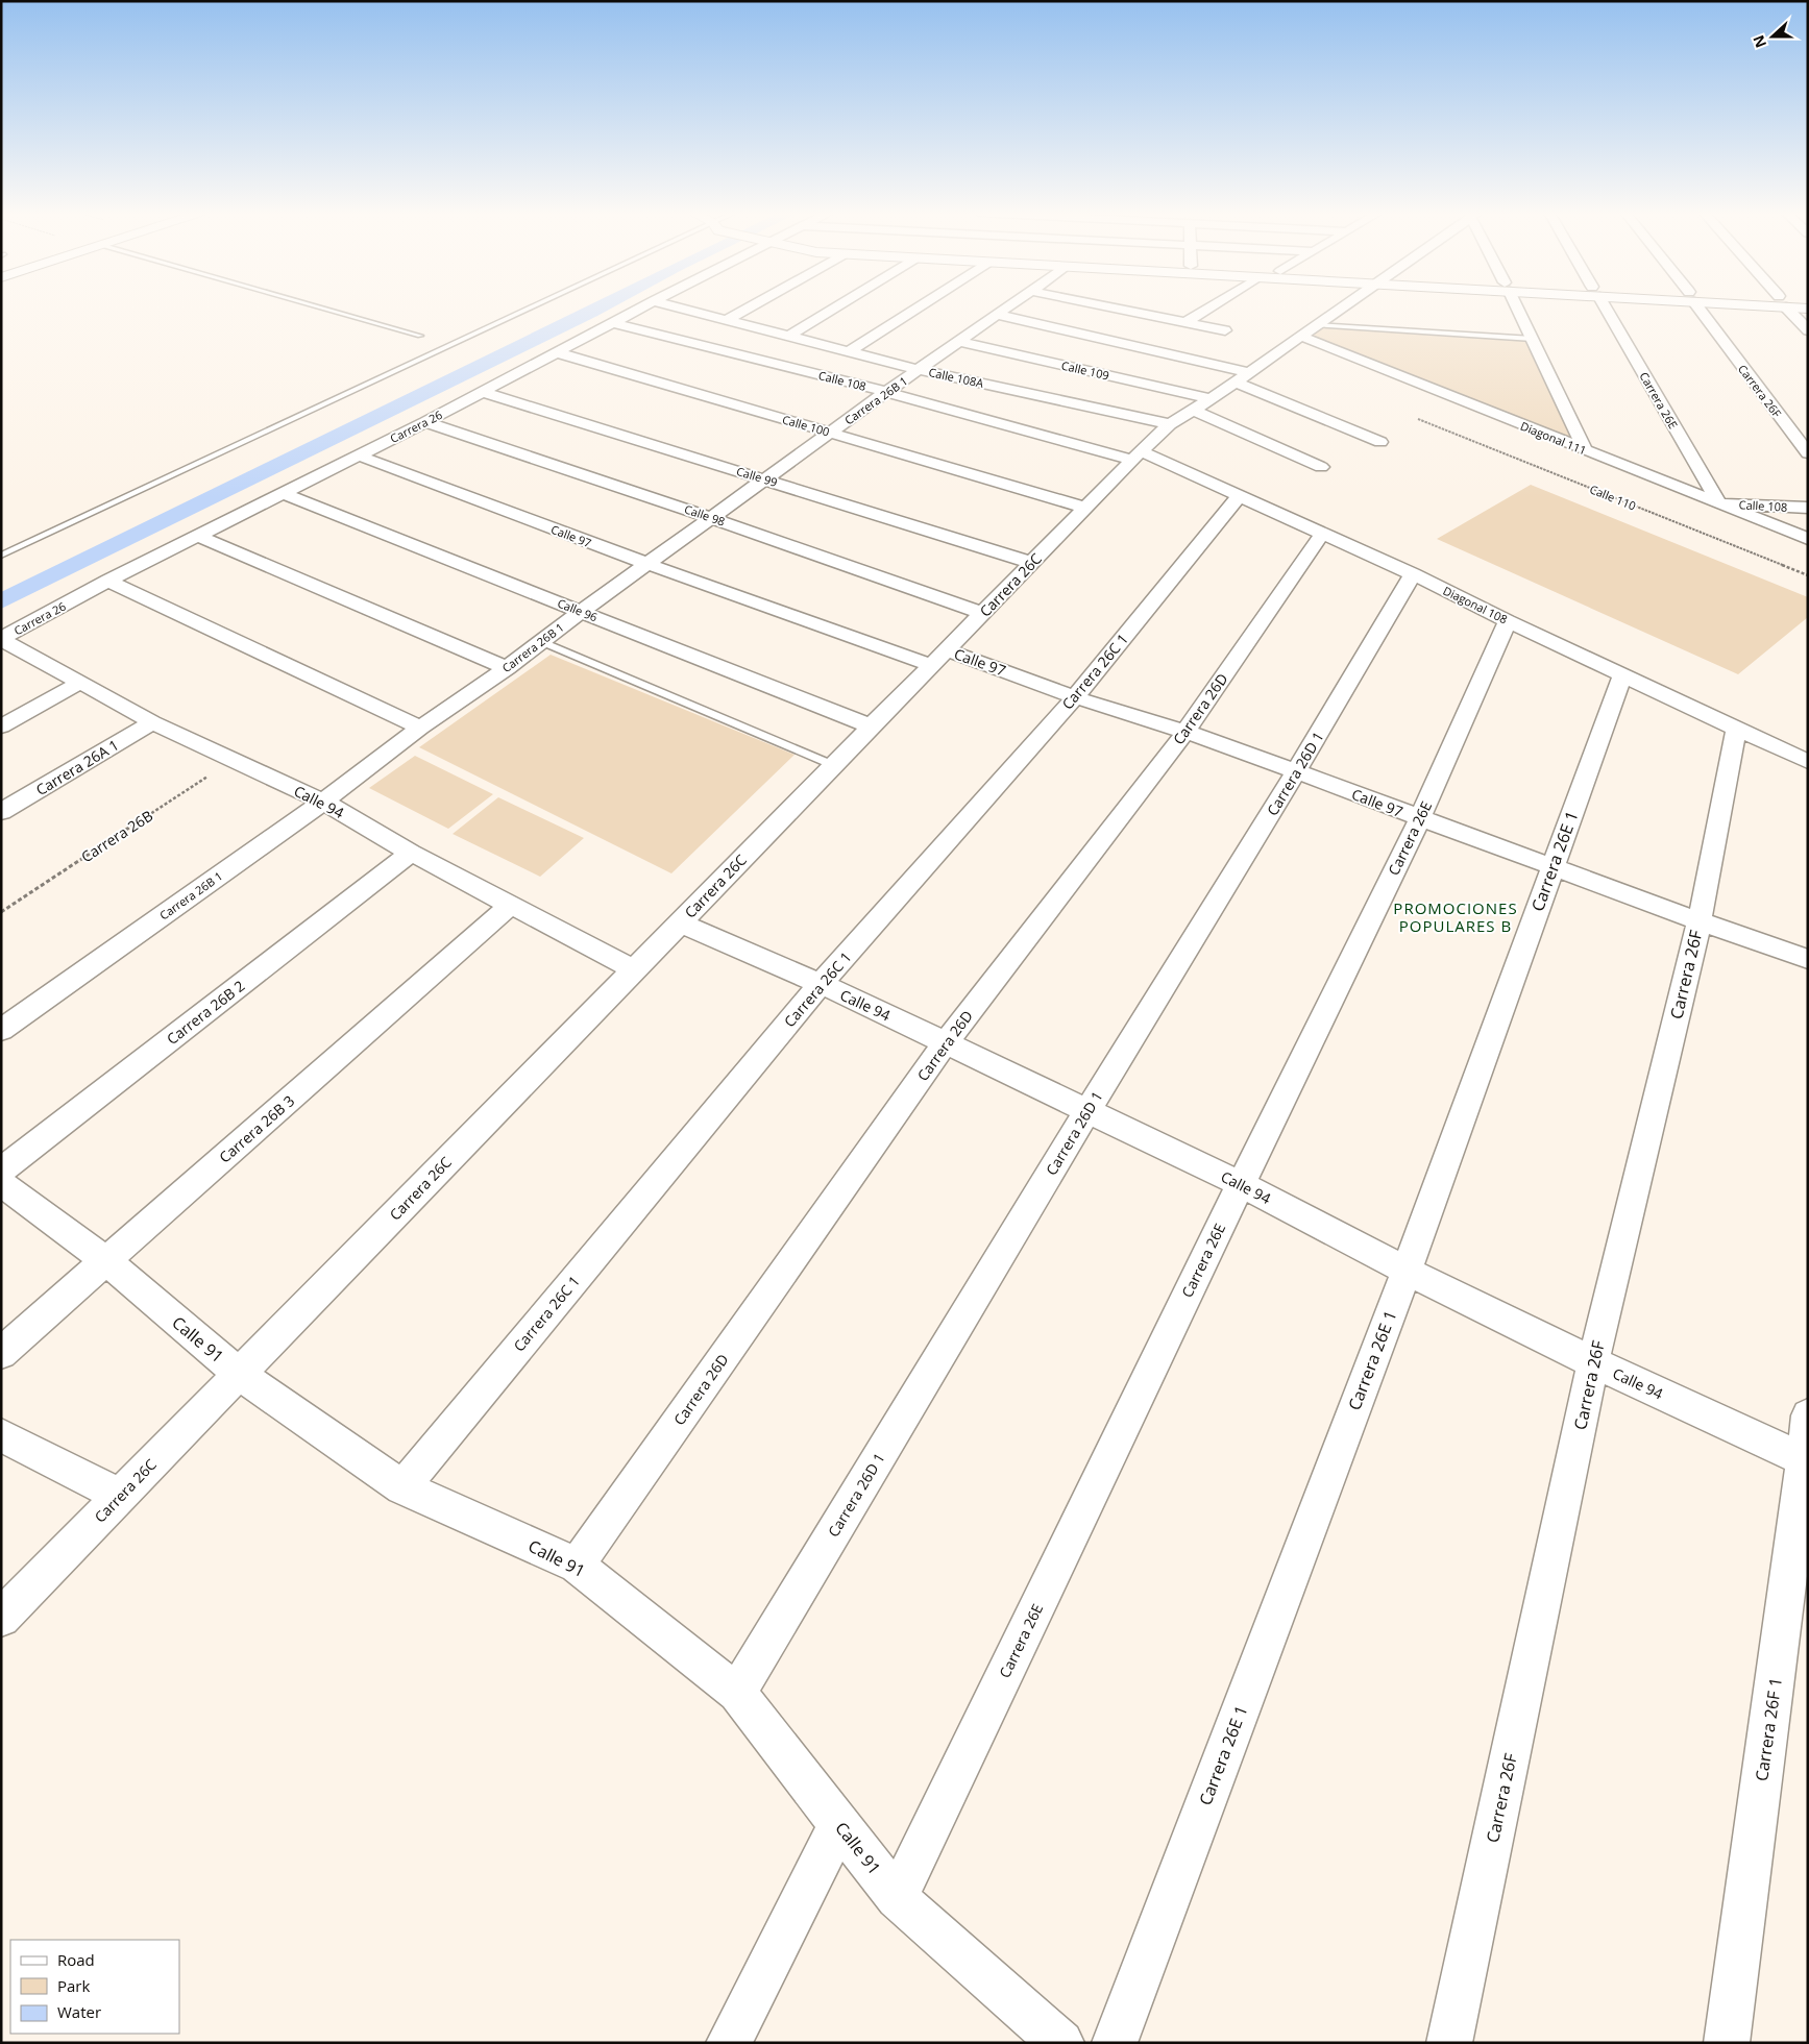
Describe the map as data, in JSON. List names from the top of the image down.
{
  "streets": {
    "street": [
      "Calle 109",
      "Calle 108A",
      "Calle 108",
      "Carrera 26F",
      "Carrera 26B 1",
      "Carrera 26E",
      "Calle 100",
      "Carrera 26",
      "Diagonal 111",
      "Calle 99",
      "Calle 98",
      "Calle 97",
      "Carrera 26C",
      "Diagonal 108",
      "Calle 96",
      "Carrera 26C 1",
      "Carrera 26D",
      "Carrera 26A 1",
      "Carrera 26D 1",
      "Calle 94",
      "Carrera 26E 1",
      "Carrera 26B 2",
      "Carrera 26B 3",
      "Calle 91",
      "Carrera 26F 1"
    ],
    "path": ["Calle 110", "Carrera 26B"]
  },
  "crossings": [
    ["Calle 109", "Carrera 26B 1"],
    ["Calle 109", "Carrera 26C"],
    ["Calle 108A", "Carrera 26B 1"],
    ["Calle 108A", "Carrera 26C"],
    ["Calle 108", "Carrera 26B 1"],
    ["Calle 108", "Carrera 26E"],
    ["Calle 108", "Carrera 26"],
    ["Calle 108", "Diagonal 111"],
    ["Calle 108", "Carrera 26C"],
    ["Calle 108", "Diagonal 108"],
    ["Carrera 26F", "Calle 97"],
    ["Carrera 26F", "Diagonal 108"],
    ["Carrera 26F", "Calle 94"],
    ["Carrera 26B 1", "Calle 100"],
    ["Carrera 26B 1", "Calle 99"],
    ["Carrera 26B 1", "Calle 98"],
    ["Carrera 26B 1", "Calle 97"],
    ["Carrera 26B 1", "Calle 96"],
    ["Carrera 26B 1", "Calle 94"],
    ["Carrera 26E", "Diagonal 111"],
    ["Carrera 26E", "Calle 97"],
    ["Carrera 26E", "Diagonal 108"],
    ["Carrera 26E", "Calle 94"],
    ["Carrera 26E", "Calle 91"],
    ["Calle 100", "Carrera 26"],
    ["Calle 100", "Carrera 26C"],
    ["Carrera 26", "Calle 99"],
    ["Carrera 26", "Calle 98"],
    ["Carrera 26", "Calle 97"],
    ["Carrera 26", "Calle 96"],
    ["Carrera 26", "Calle 94"],
    ["Diagonal 111", "Carrera 26C"],
    ["Calle 99", "Carrera 26C"],
    ["Calle 98", "Carrera 26C"],
    ["Calle 97", "Carrera 26C"],
    ["Calle 97", "Carrera 26C 1"],
    ["Calle 97", "Carrera 26D"],
    ["Calle 97", "Carrera 26D 1"],
    ["Calle 97", "Carrera 26E 1"],
    ["Carrera 26C", "Diagonal 108"],
    ["Carrera 26C", "Calle 96"],
    ["Carrera 26C", "Calle 94"],
    ["Carrera 26C", "Calle 91"],
    ["Diagonal 108", "Carrera 26C 1"],
    ["Diagonal 108", "Carrera 26D"],
    ["Diagonal 108", "Carrera 26D 1"],
    ["Diagonal 108", "Carrera 26E 1"],
    ["Carrera 26C 1", "Calle 94"],
    ["Carrera 26C 1", "Calle 91"],
    ["Carrera 26D", "Calle 94"],
    ["Carrera 26D", "Calle 91"],
    ["Carrera 26A 1", "Calle 94"],
    ["Carrera 26D 1", "Calle 94"],
    ["Carrera 26D 1", "Calle 91"],
    ["Calle 94", "Carrera 26B"],
    ["Calle 94", "Carrera 26E 1"],
    ["Calle 94", "Carrera 26B 2"],
    ["Calle 94", "Carrera 26B 3"],
    ["Calle 94", "Carrera 26F 1"],
    ["Carrera 26B 3", "Calle 91"]
  ],
  "districts": ["PROMOCIONES POPULARES B"],
  "legend": ["Road", "Park", "Water"],
  "north": "left"
}
